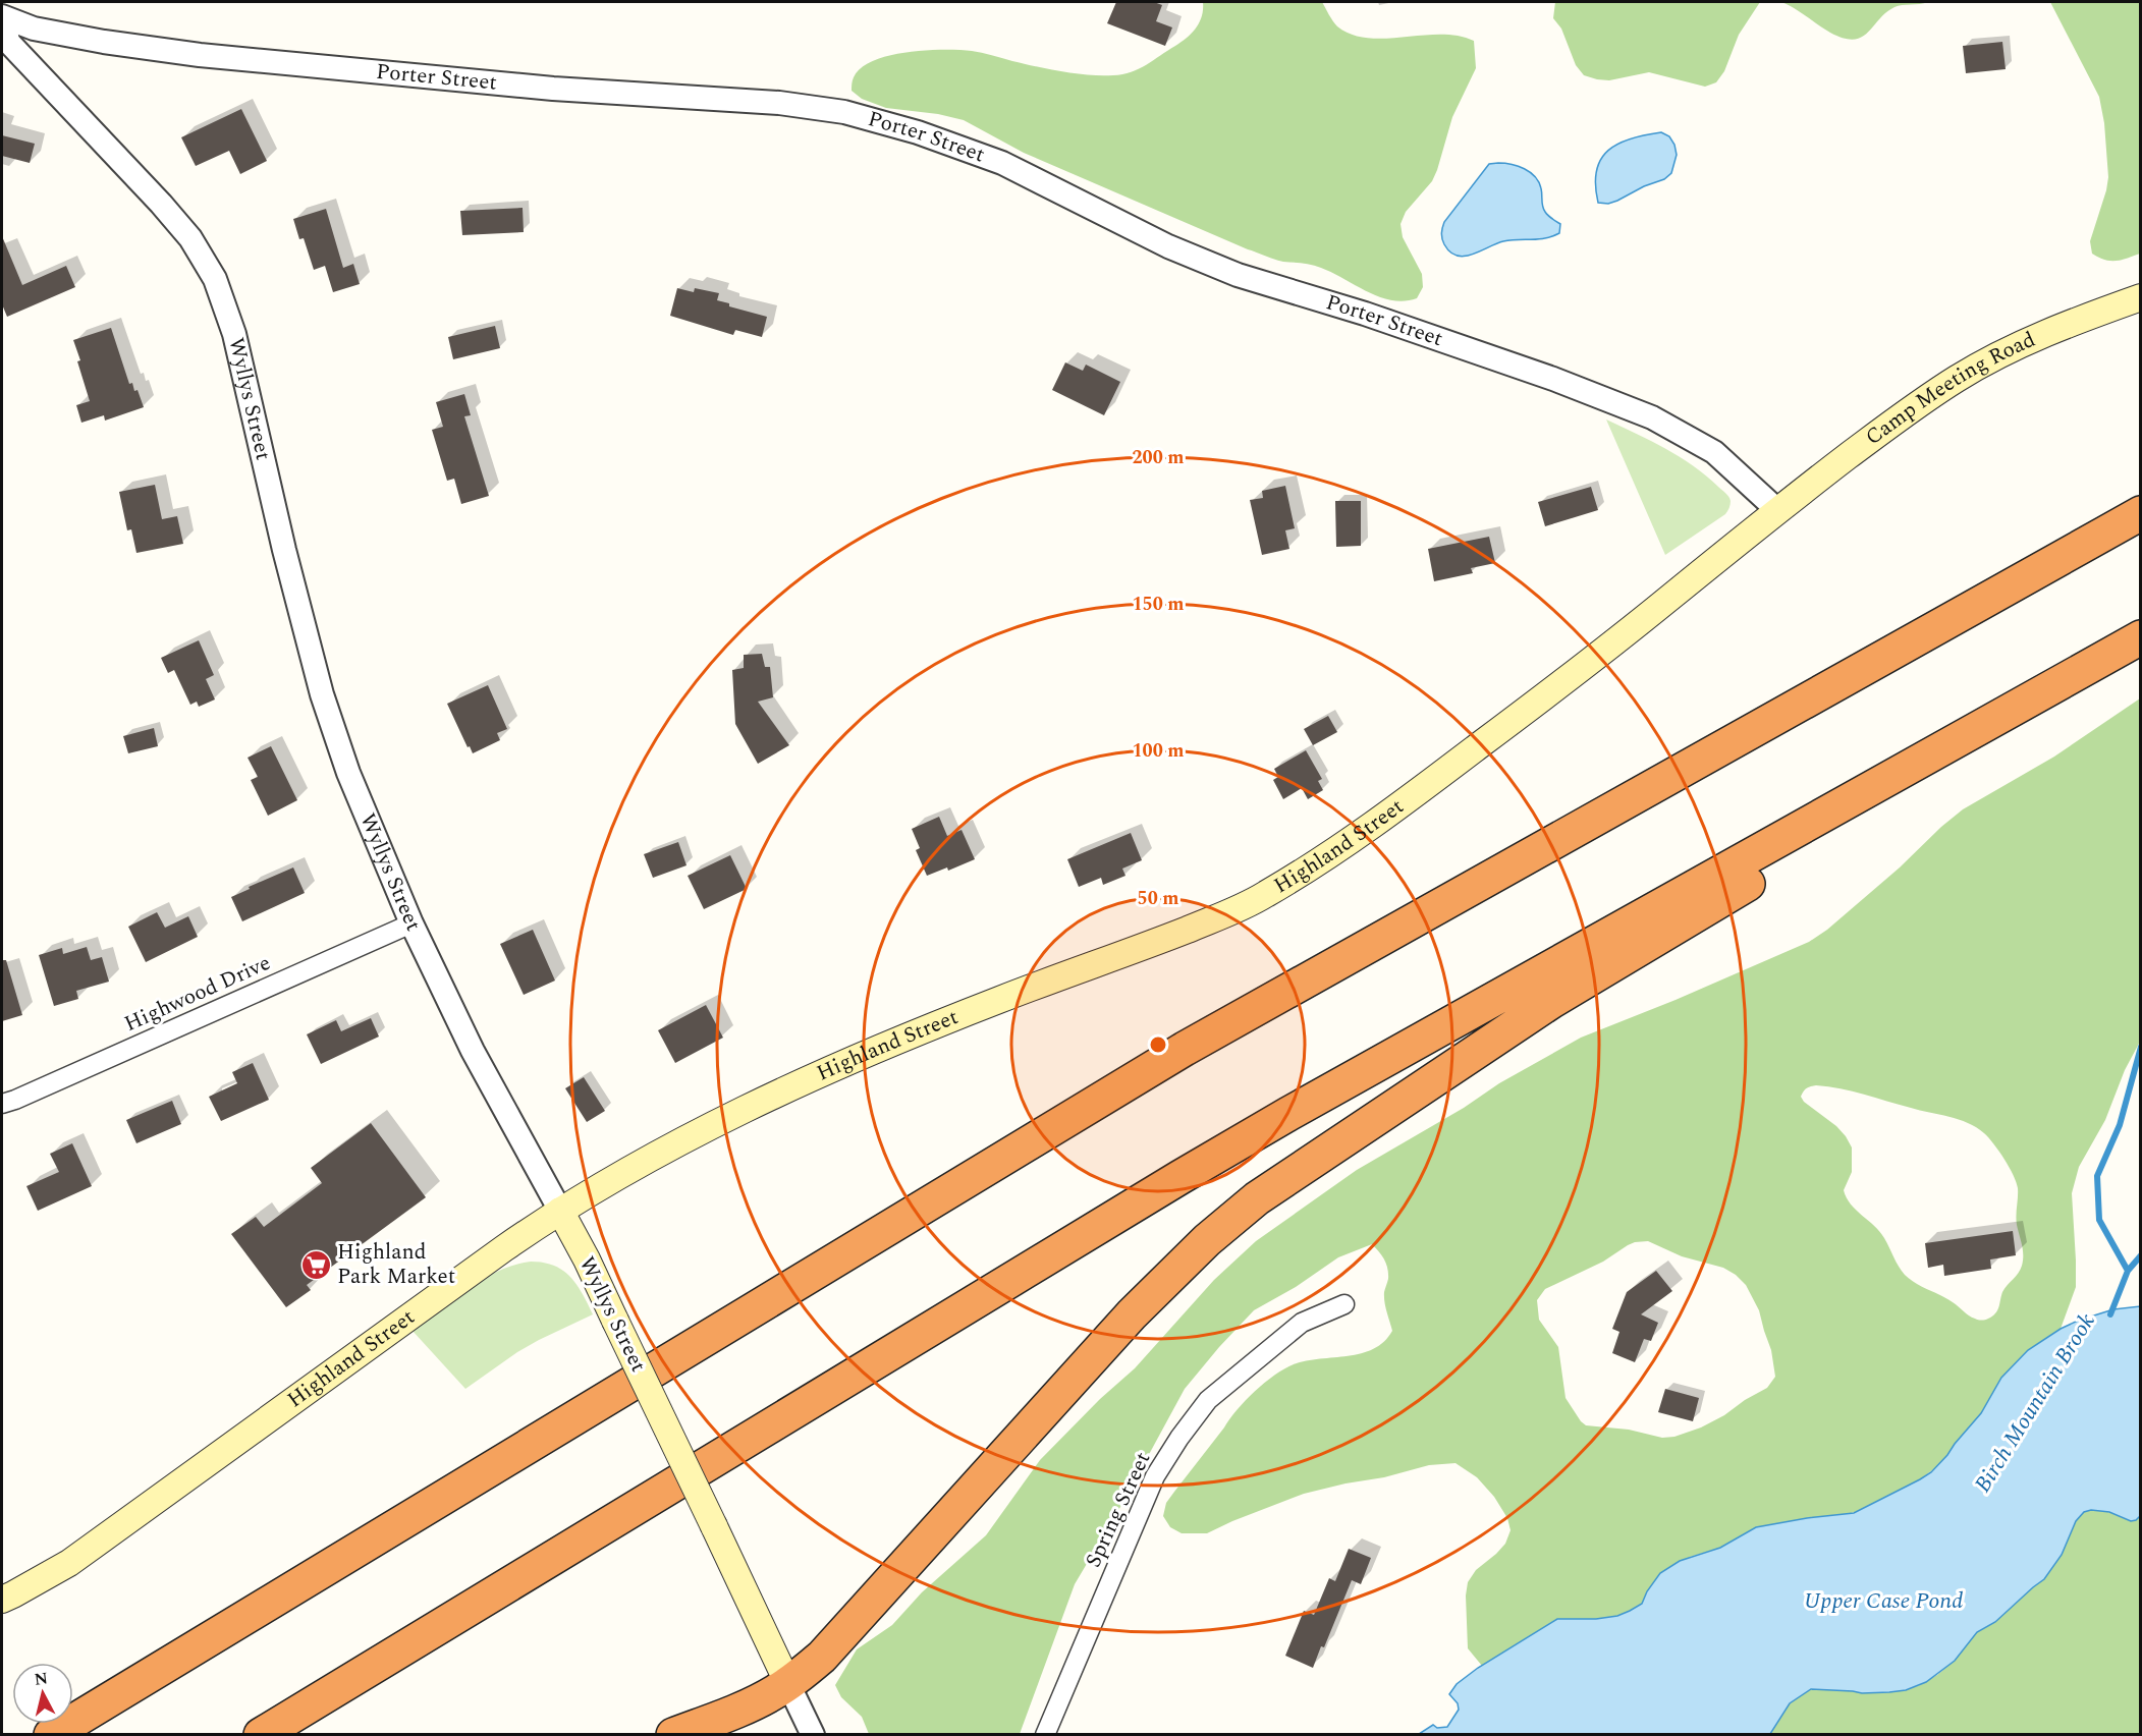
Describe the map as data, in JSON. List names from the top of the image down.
{
  "streets": {
    "main road": ["Camp Meeting Road", "Wyllys Street", "Highland Street"],
    "street": ["Porter Street", "Highwood Drive", "Spring Street"]
  },
  "crossings": [
    ["Porter Street", "Camp Meeting Road"],
    ["Porter Street", "Wyllys Street"],
    ["Porter Street", "Highland Street"],
    ["Camp Meeting Road", "Highland Street"],
    ["Wyllys Street", "Highland Street"],
    ["Wyllys Street", "Highwood Drive"]
  ],
  "water": ["Birch Mountain Brook", "Upper Case Pond"],
  "places": {
    "supermarket": ["Highland Park Market"]
  },
  "north": "top",
  "rings": [
    "200 m",
    "150 m",
    "100 m",
    "50 m"
  ]
}
